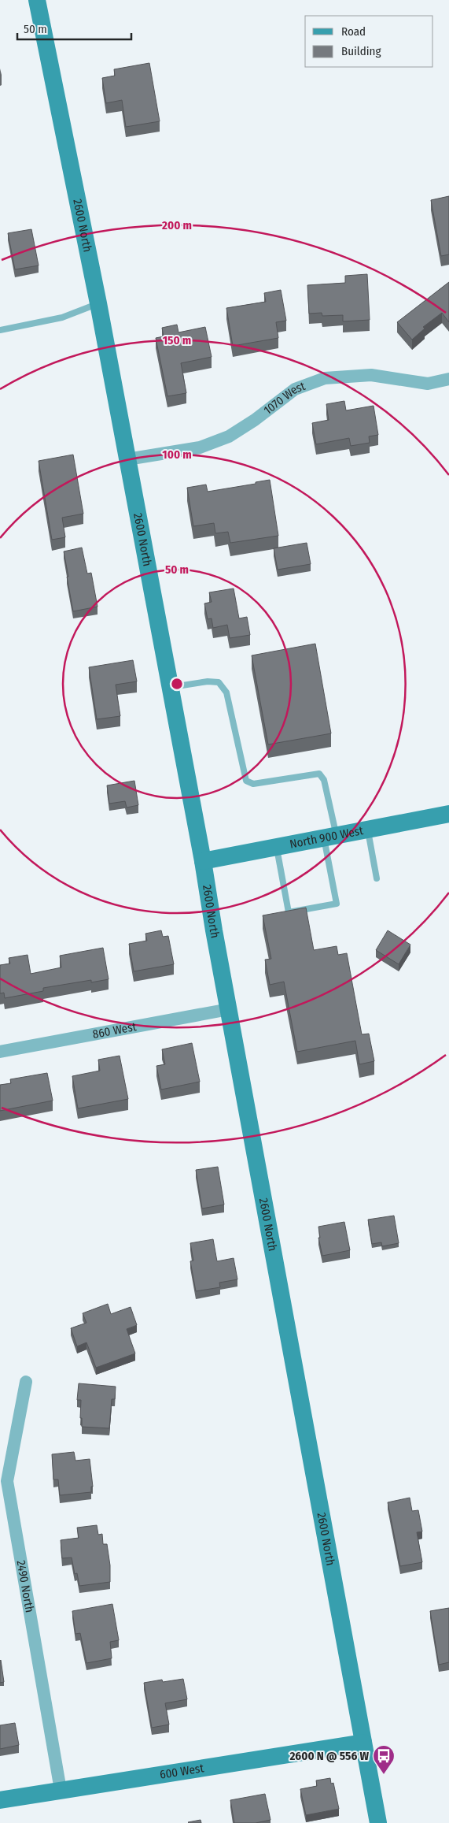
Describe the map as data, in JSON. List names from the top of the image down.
{
  "streets": {
    "street": [
      "2600 North",
      "1070 West",
      "North 900 West",
      "860 West",
      "2490 North",
      "600 West"
    ]
  },
  "crossings": [
    ["2600 North", "1070 West"],
    ["2600 North", "North 900 West"],
    ["2600 North", "860 West"],
    ["2600 North", "600 West"],
    ["2490 North", "600 West"]
  ],
  "places": {
    "bus stop": ["2600 N @ 556 W"]
  },
  "legend": ["Road", "Building"],
  "scale_bar": "50 m",
  "rings": [
    "200 m",
    "150 m",
    "100 m",
    "50 m"
  ]
}
